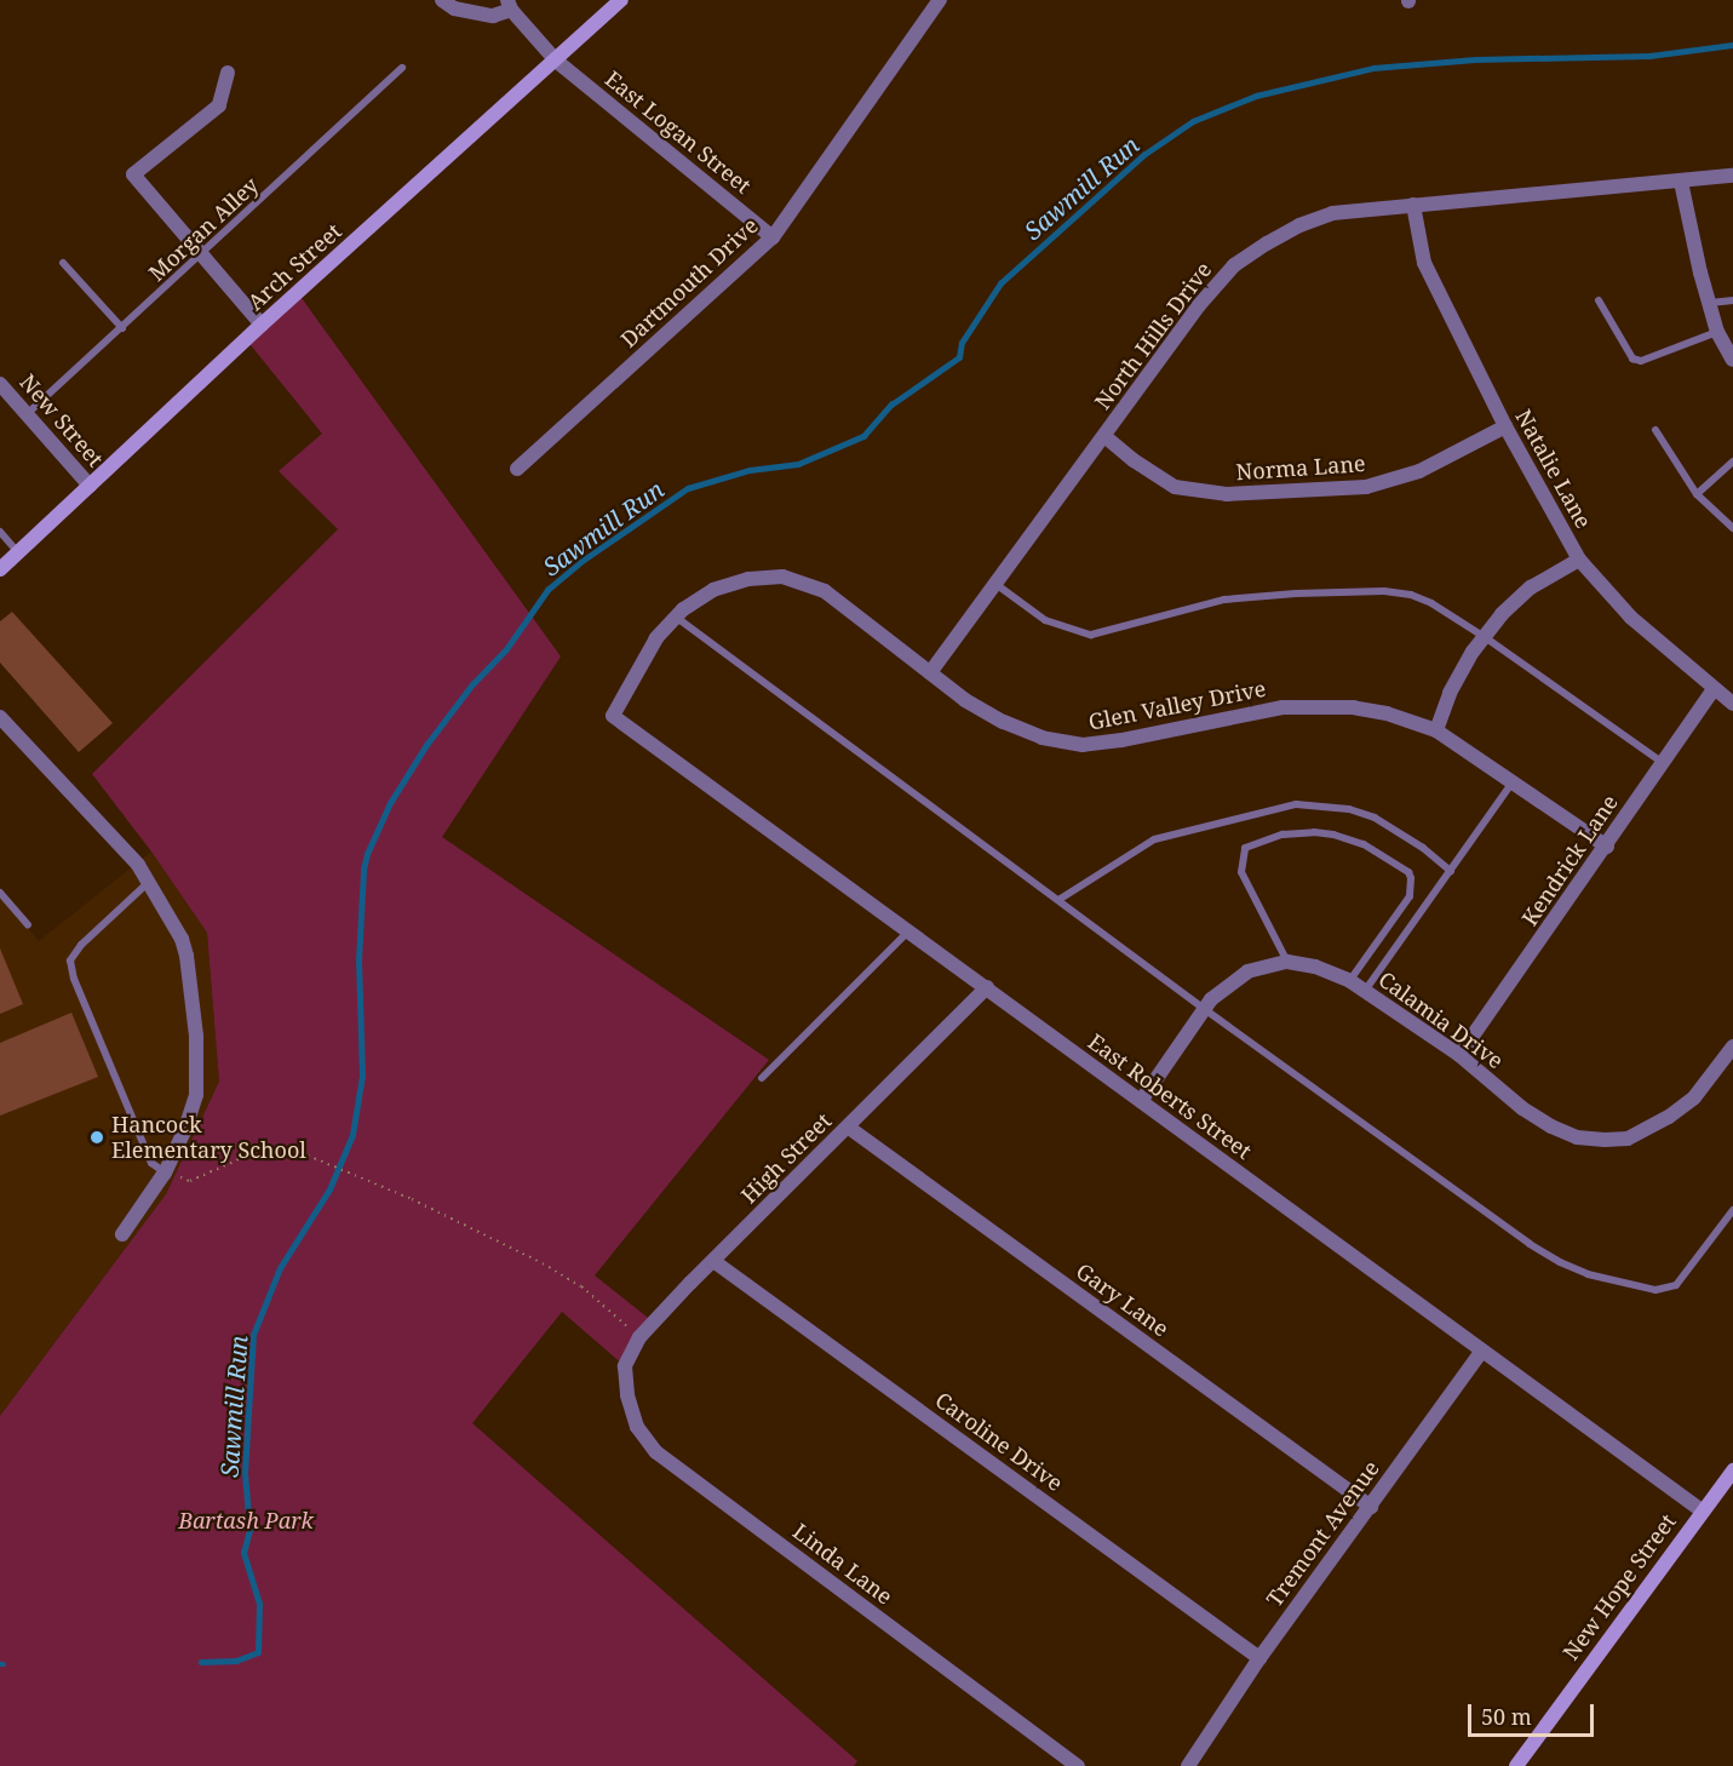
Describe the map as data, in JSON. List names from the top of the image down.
{
  "streets": {
    "street": [
      "East Logan Street",
      "Arch Street",
      "Dartmouth Drive",
      "North Hills Drive",
      "New Street",
      "Norma Lane",
      "Natalie Lane",
      "Glen Valley Drive",
      "Kendrick Lane",
      "Calamia Drive",
      "East Roberts Street",
      "High Street",
      "Gary Lane",
      "Caroline Drive",
      "Tremont Avenue",
      "Linda Lane",
      "New Hope Street"
    ],
    "lane": ["Morgan Alley"]
  },
  "crossings": [
    ["East Logan Street", "Arch Street"],
    ["East Logan Street", "Dartmouth Drive"],
    ["Morgan Alley", "New Street"],
    ["Arch Street", "New Street"],
    ["North Hills Drive", "Norma Lane"],
    ["North Hills Drive", "Natalie Lane"],
    ["North Hills Drive", "Glen Valley Drive"],
    ["Norma Lane", "Natalie Lane"],
    ["Natalie Lane", "Kendrick Lane"],
    ["Glen Valley Drive", "Kendrick Lane"],
    ["Glen Valley Drive", "East Roberts Street"],
    ["Kendrick Lane", "Calamia Drive"],
    ["Calamia Drive", "East Roberts Street"],
    ["East Roberts Street", "High Street"],
    ["East Roberts Street", "Tremont Avenue"],
    ["East Roberts Street", "New Hope Street"],
    ["High Street", "Gary Lane"],
    ["High Street", "Caroline Drive"],
    ["High Street", "Linda Lane"],
    ["Gary Lane", "Tremont Avenue"],
    ["Caroline Drive", "Tremont Avenue"]
  ],
  "water": ["Sawmill Run"],
  "parks": ["Bartash Park"],
  "places": ["Hancock Elementary School"],
  "scale_bar": "50 m"
}
